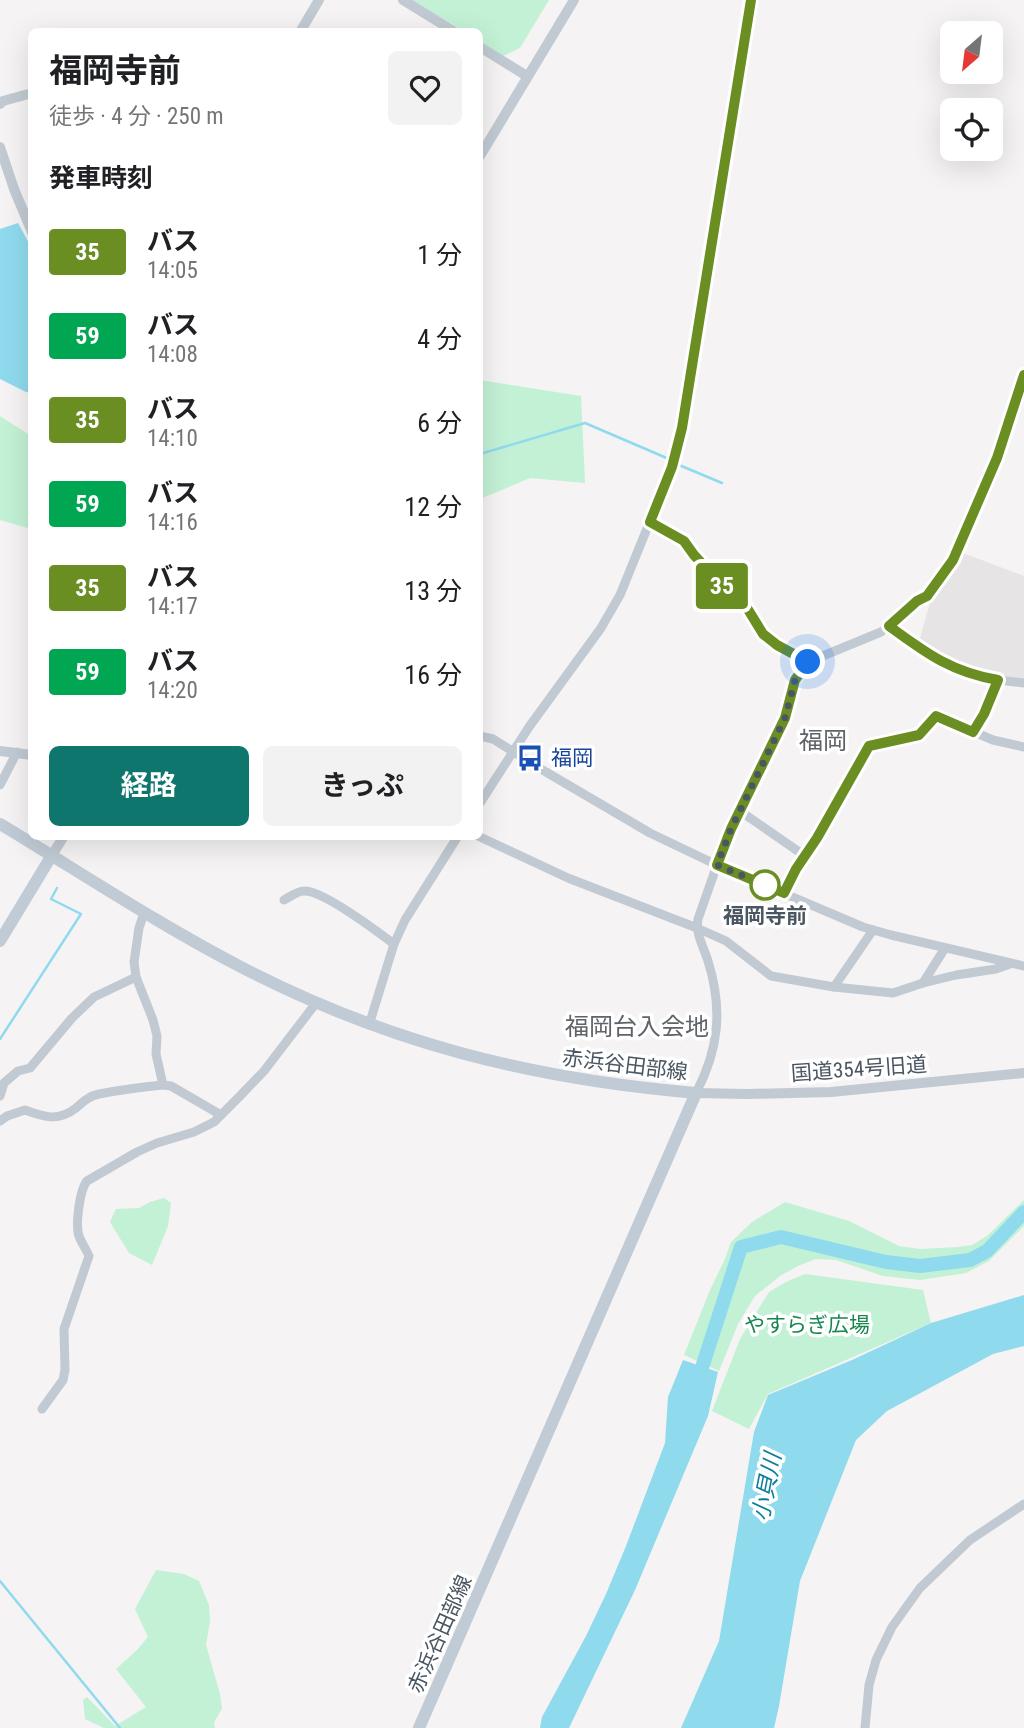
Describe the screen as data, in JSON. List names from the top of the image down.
{
  "streets": {
    "main road": ["赤浜谷田部線"],
    "street": ["国道354号旧道"]
  },
  "crossings": [
    ["赤浜谷田部線", "国道354号旧道"]
  ],
  "districts": ["福岡", "福岡台入会地"],
  "water": ["小貝川"],
  "parks": ["やすらぎ広場"],
  "places": {
    "bus stop": ["福岡"],
    "other": ["福岡寺前"]
  },
  "lines": ["bus line 35"],
  "north": "bottom left",
  "page": {
    "on_map": "35",
    "heading": [
      ["福岡寺前", "徒歩 · 4 分 · 250 m"],
      "発車時刻"
    ],
    "list": [
      {
        "mark": "35",
        "name": "バス",
        "note": "14:05",
        "value": "1 分"
      },
      {
        "mark": "59",
        "name": "バス",
        "note": "14:08",
        "value": "4 分"
      },
      {
        "mark": "35",
        "name": "バス",
        "note": "14:10",
        "value": "6 分"
      },
      {
        "mark": "59",
        "name": "バス",
        "note": "14:16",
        "value": "12 分"
      },
      {
        "mark": "35",
        "name": "バス",
        "note": "14:17",
        "value": "13 分"
      },
      {
        "mark": "59",
        "name": "バス",
        "note": "14:20",
        "value": "16 分"
      }
    ],
    "buttons": ["経路", "きっぷ"]
  }
}
